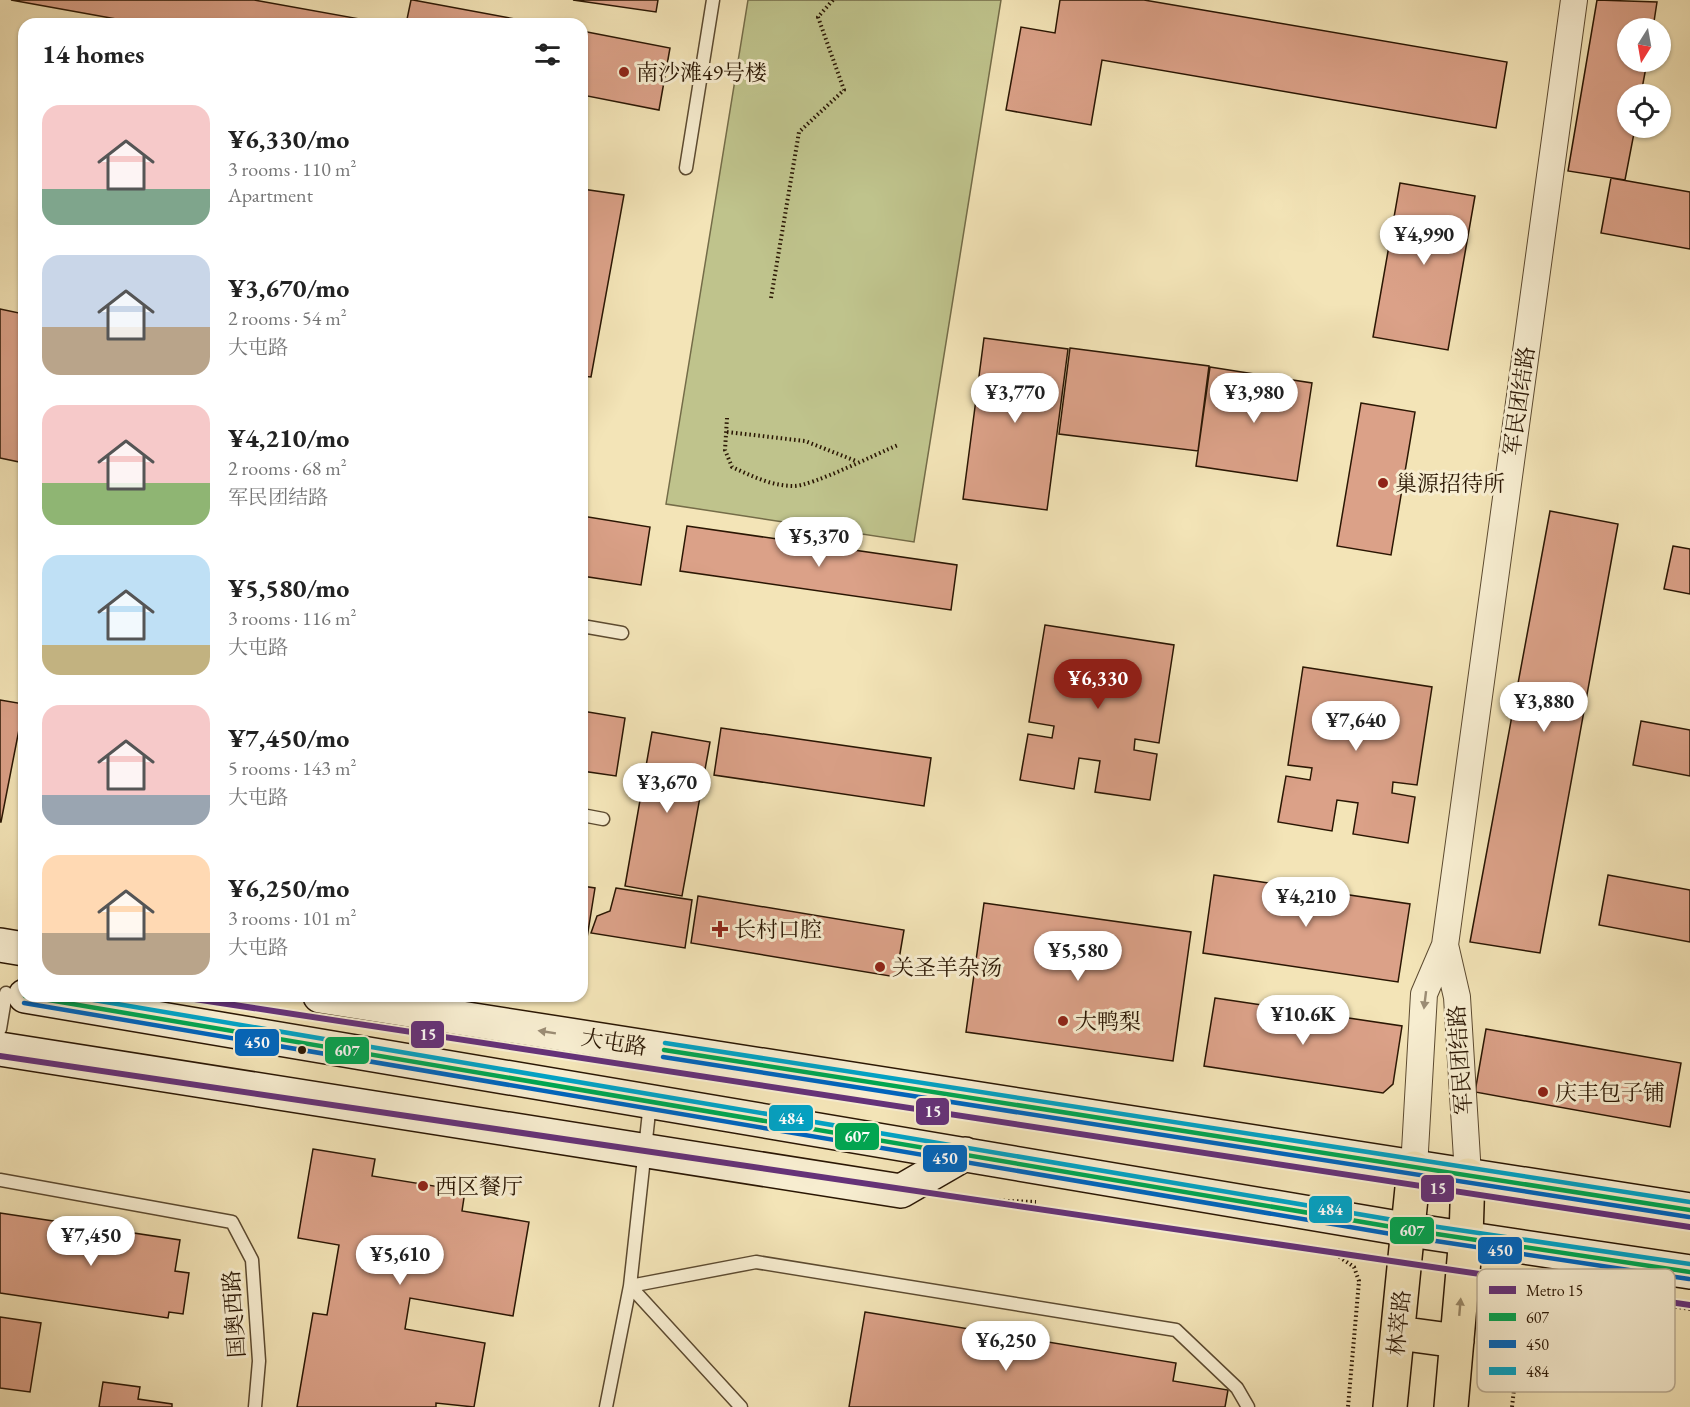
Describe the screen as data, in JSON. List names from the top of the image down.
{
  "streets": {
    "main road": ["大屯路", "林萃路"],
    "street": ["军民团结路"],
    "lane": ["国奥西路"]
  },
  "crossings": [
    ["军民团结路", "大屯路"],
    ["军民团结路", "林萃路"],
    ["大屯路", "林萃路"]
  ],
  "places": {
    "other": [
      "南沙滩49号楼",
      "巢源招待所",
      "关圣羊杂汤",
      "大鸭梨",
      "庆丰包子铺",
      "西区餐厅"
    ],
    "health": ["长村口腔"]
  },
  "lines": [
    "metro line 15",
    "transit line 607",
    "transit line 484",
    "transit line 450"
  ],
  "legend": [
    "Metro 15",
    "607",
    "450",
    "484"
  ],
  "north": "bottom",
  "page": {
    "heading": "14 homes",
    "list": [
      {
        "name": "¥6,330/mo",
        "note": "3 rooms · 110 m² · Apartment"
      },
      {
        "name": "¥3,670/mo",
        "note": "2 rooms · 54 m² · 大屯路"
      },
      {
        "name": "¥4,210/mo",
        "note": "2 rooms · 68 m² · 军民团结路"
      },
      {
        "name": "¥5,580/mo",
        "note": "3 rooms · 116 m² · 大屯路"
      },
      {
        "name": "¥7,450/mo",
        "note": "5 rooms · 143 m² · 大屯路"
      },
      {
        "name": "¥6,250/mo",
        "note": "3 rooms · 101 m² · 大屯路"
      }
    ],
    "price": [
      "¥4,990",
      "¥3,770",
      "¥3,980",
      "¥5,370",
      "¥6,330",
      "¥3,880",
      "¥7,640",
      "¥3,670",
      "¥4,210",
      "¥5,580",
      "¥10.6K",
      "¥7,450",
      "¥5,610",
      "¥6,250"
    ]
  }
}
